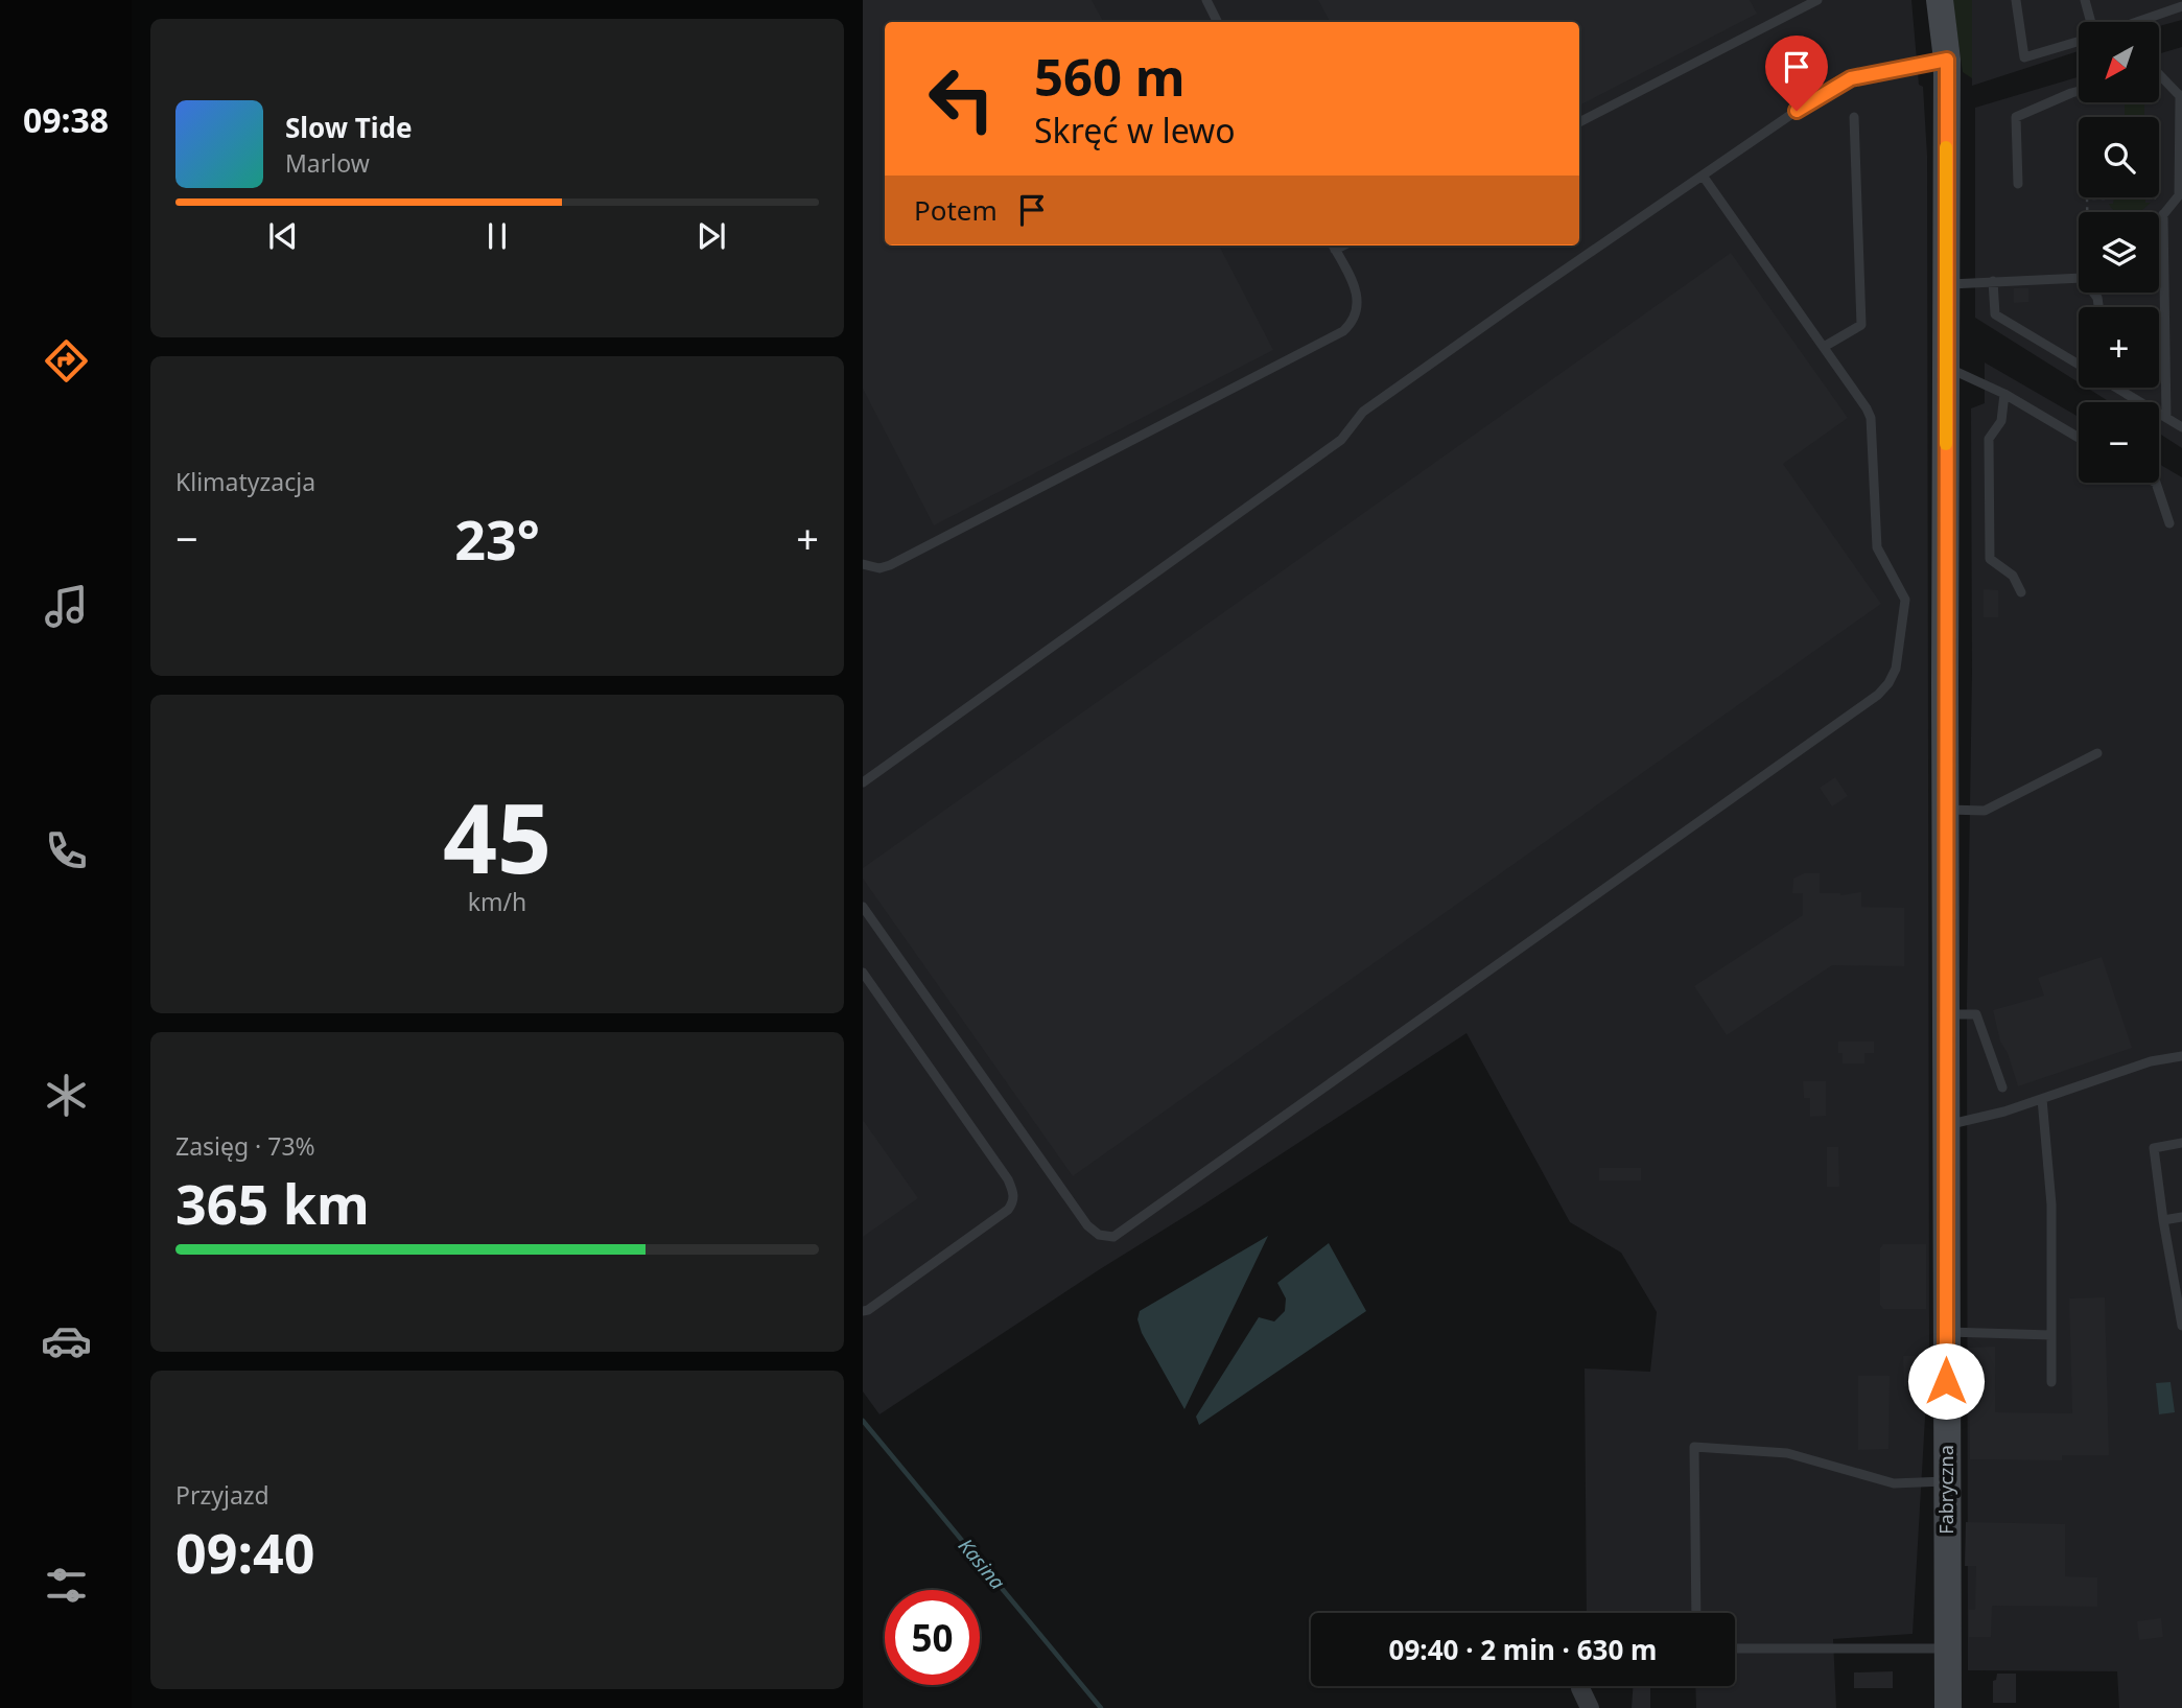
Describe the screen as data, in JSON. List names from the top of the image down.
{
  "streets": {
    "main road": ["Fabryczna"]
  },
  "water": ["Kasina"],
  "north": "bottom left",
  "page": {
    "tabs": "09:38",
    "map_buttons": ["+", "−"],
    "turn": ["560 m", "Skręć w lewo"],
    "song": ["Slow Tide", "Marlow"],
    "then": "Potem",
    "tile": [
      "Klimatyzacja",
      ["45", "km/h"],
      ["Zasięg · 73%", "365 km"],
      ["Przyjazd", "09:40"]
    ],
    "heat": ["−", "23°", "+"],
    "limit": "50",
    "trip": "09:40 · 2 min · 630 m"
  }
}
